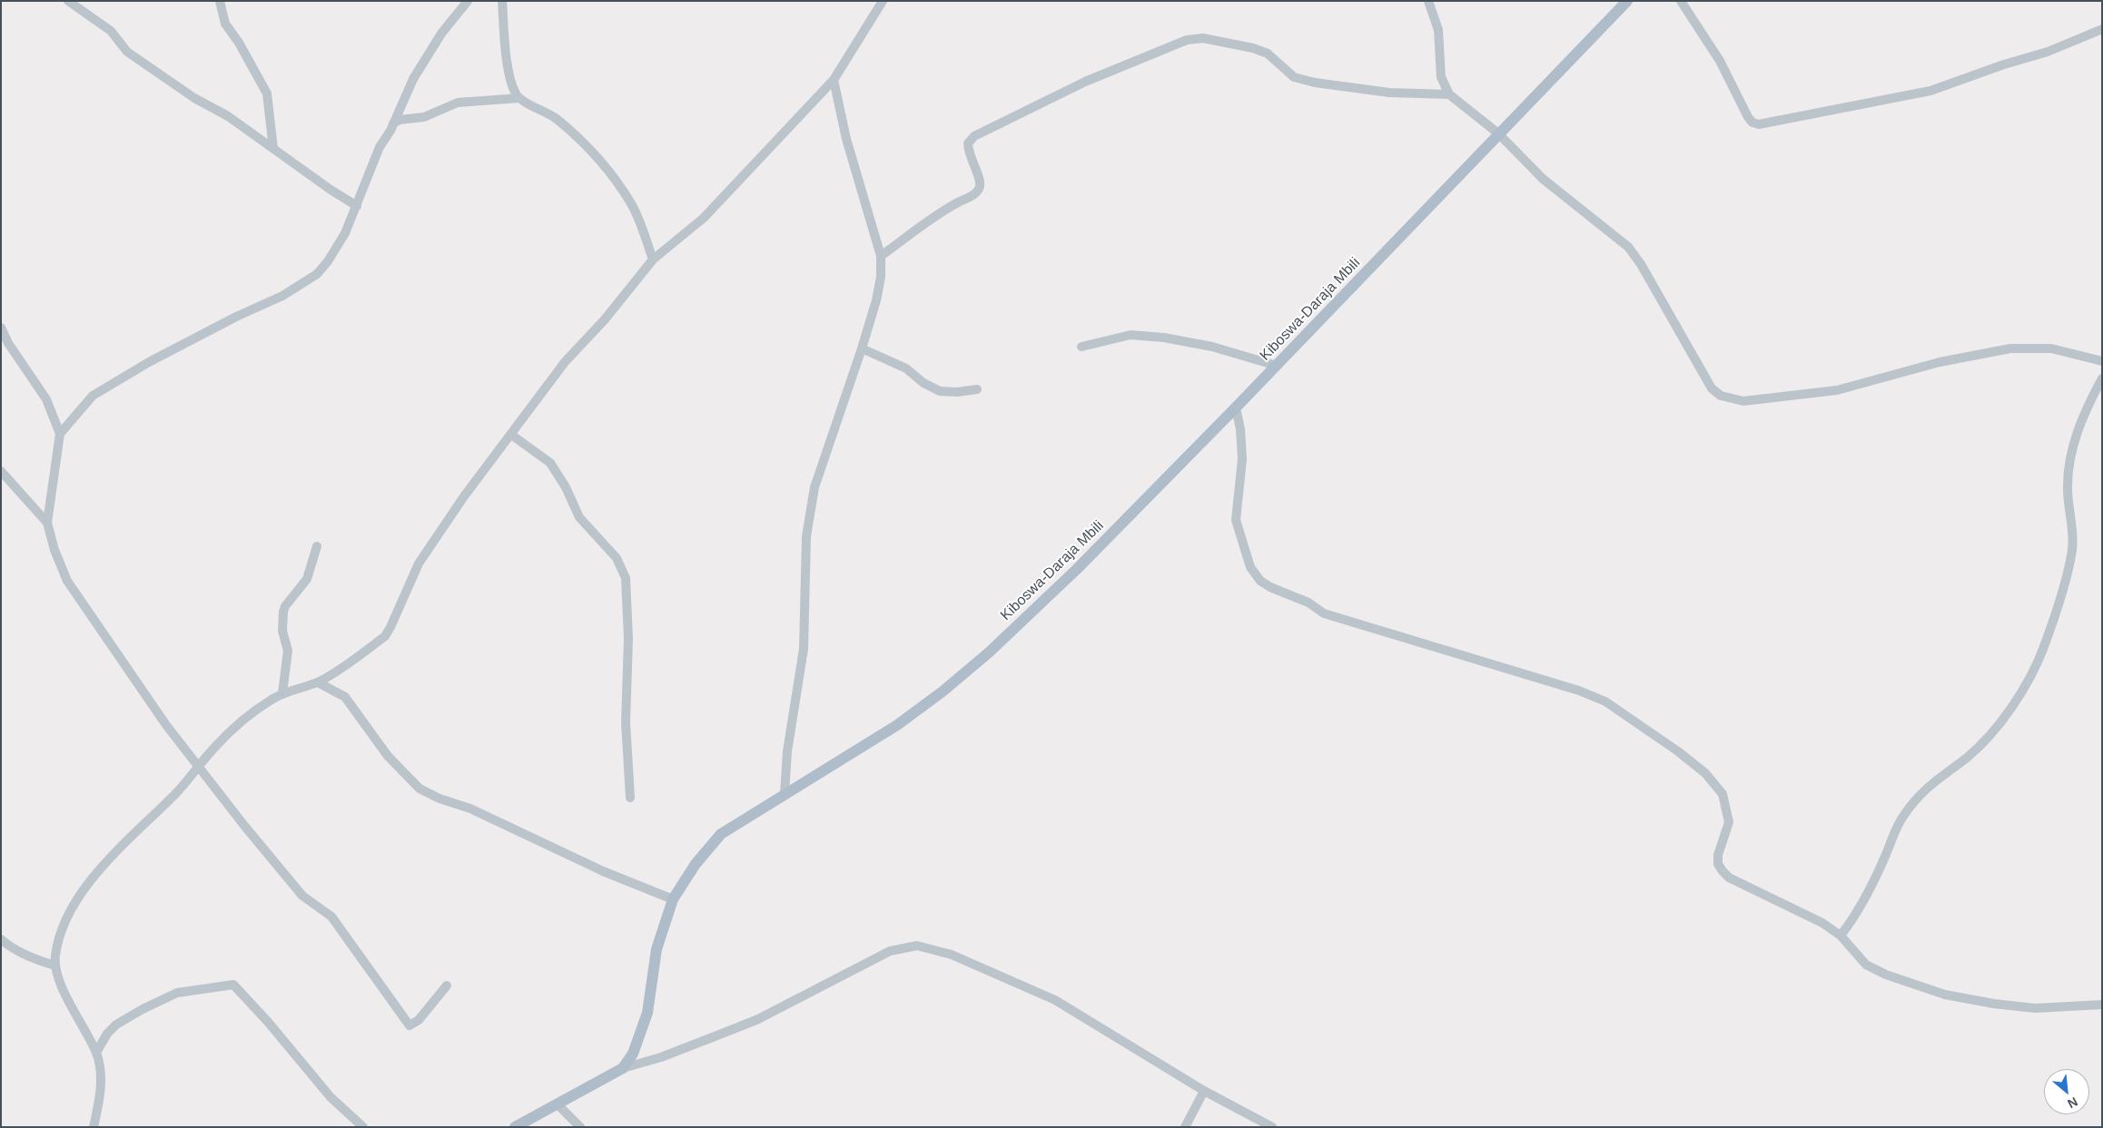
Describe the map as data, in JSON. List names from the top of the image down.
{
  "streets": {
    "main road": ["Kiboswa-Daraja Mbili"]
  },
  "north": "bottom right"
}
